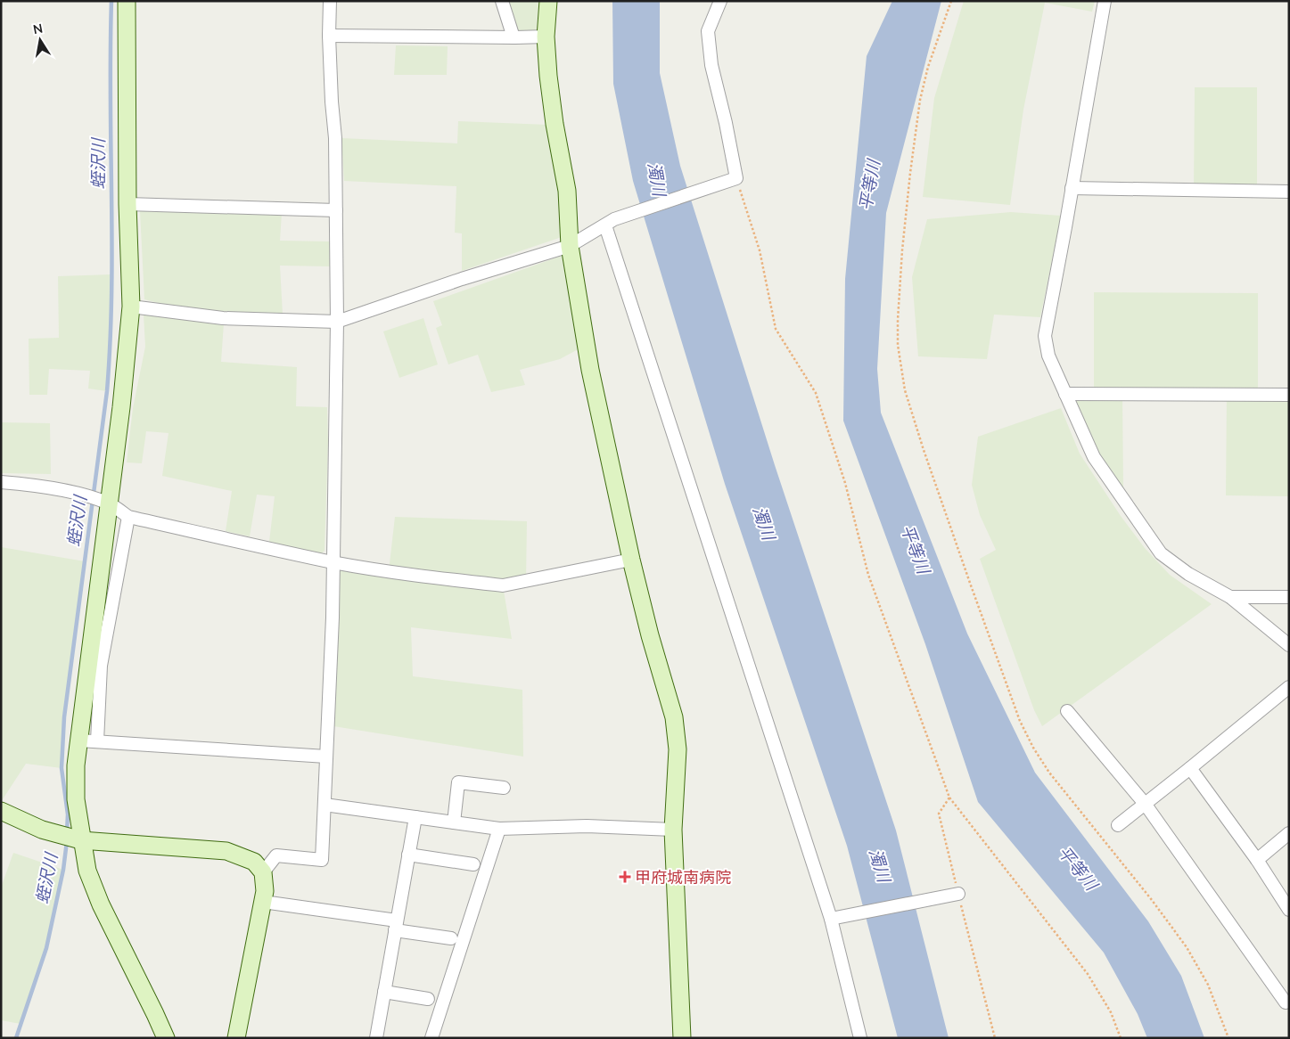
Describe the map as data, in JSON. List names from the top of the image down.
{
  "water": ["蛭沢川", "濁川", "平等川"],
  "places": {
    "health": ["甲府城南病院"]
  },
  "north": "top"
}
